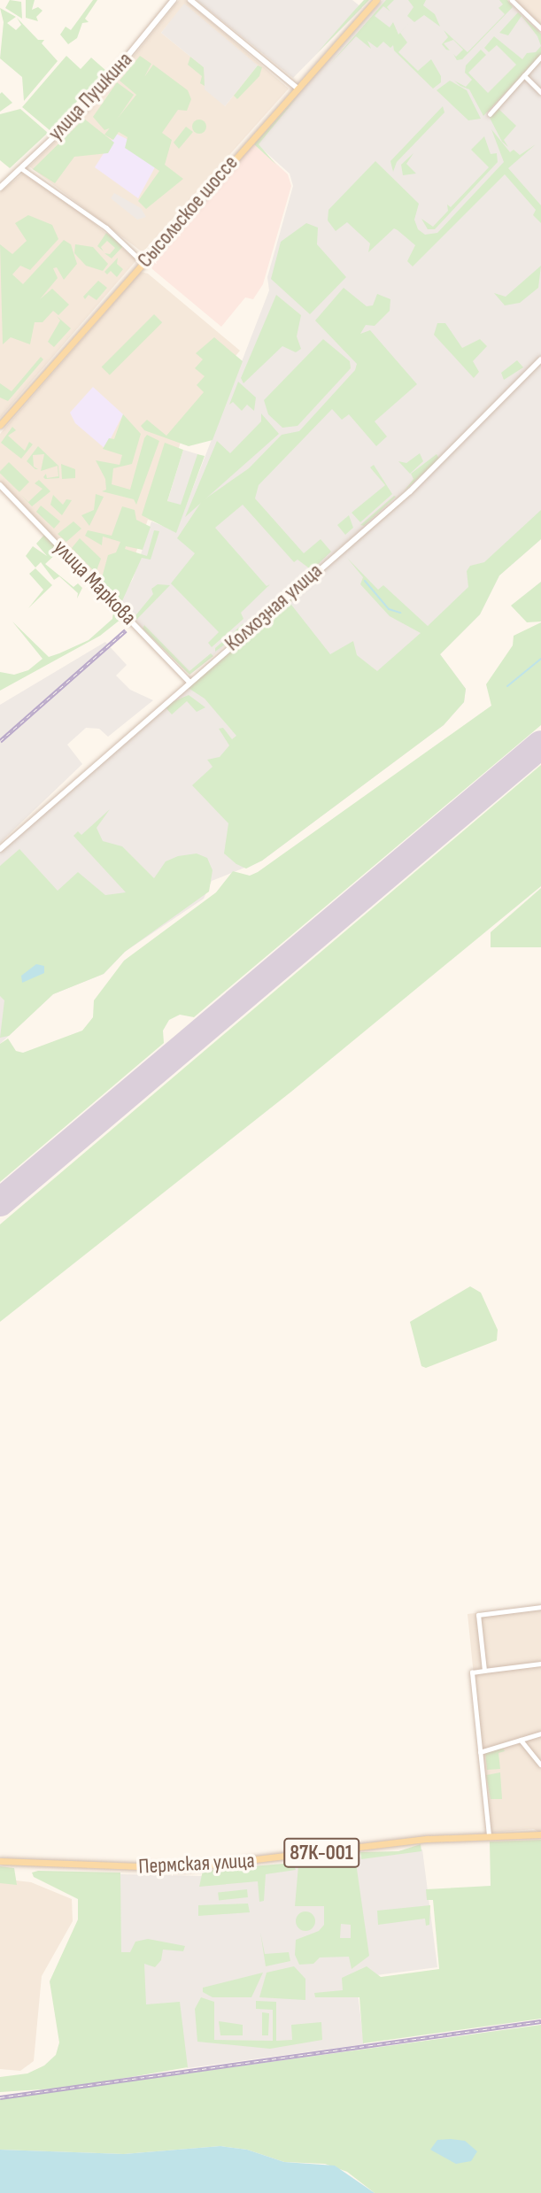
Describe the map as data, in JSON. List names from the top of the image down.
{
  "streets": {
    "main road": ["Сысольское шоссе", "87К-001", "Пермская улица"],
    "street": ["улица Пушкина", "улица Маркова", "Колхозная улица"]
  },
  "crossings": [
    ["улица Маркова", "Колхозная улица"]
  ]
}
